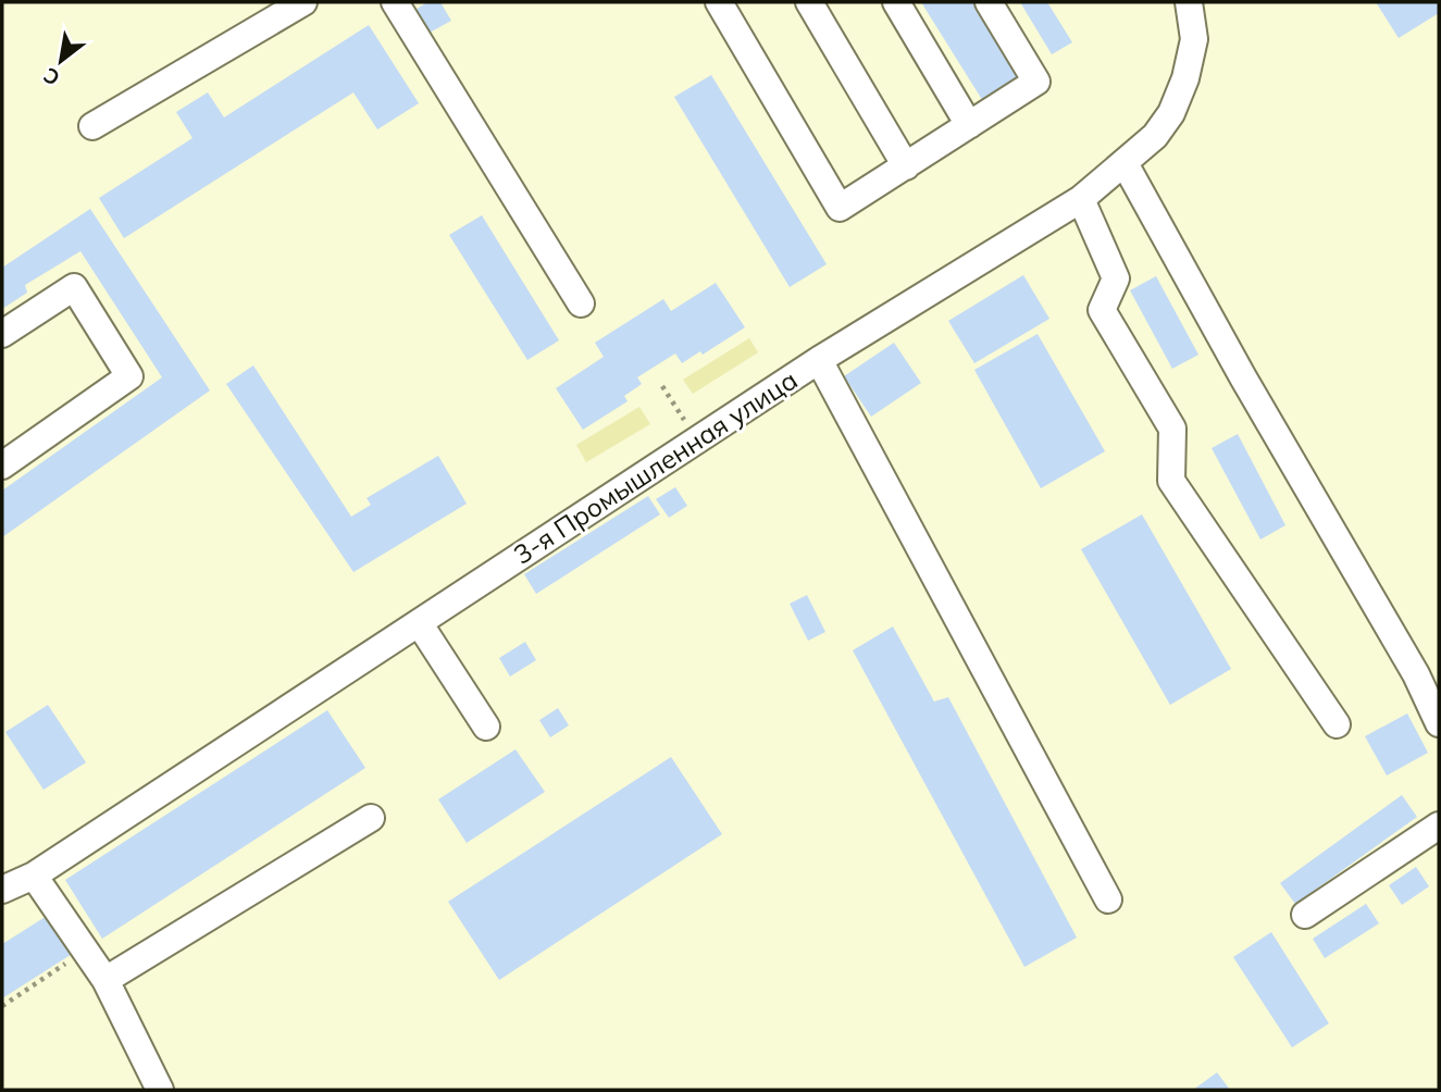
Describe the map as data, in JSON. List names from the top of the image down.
{
  "streets": {
    "street": ["3-я Промышленная улица"]
  },
  "north": "bottom left"
}
